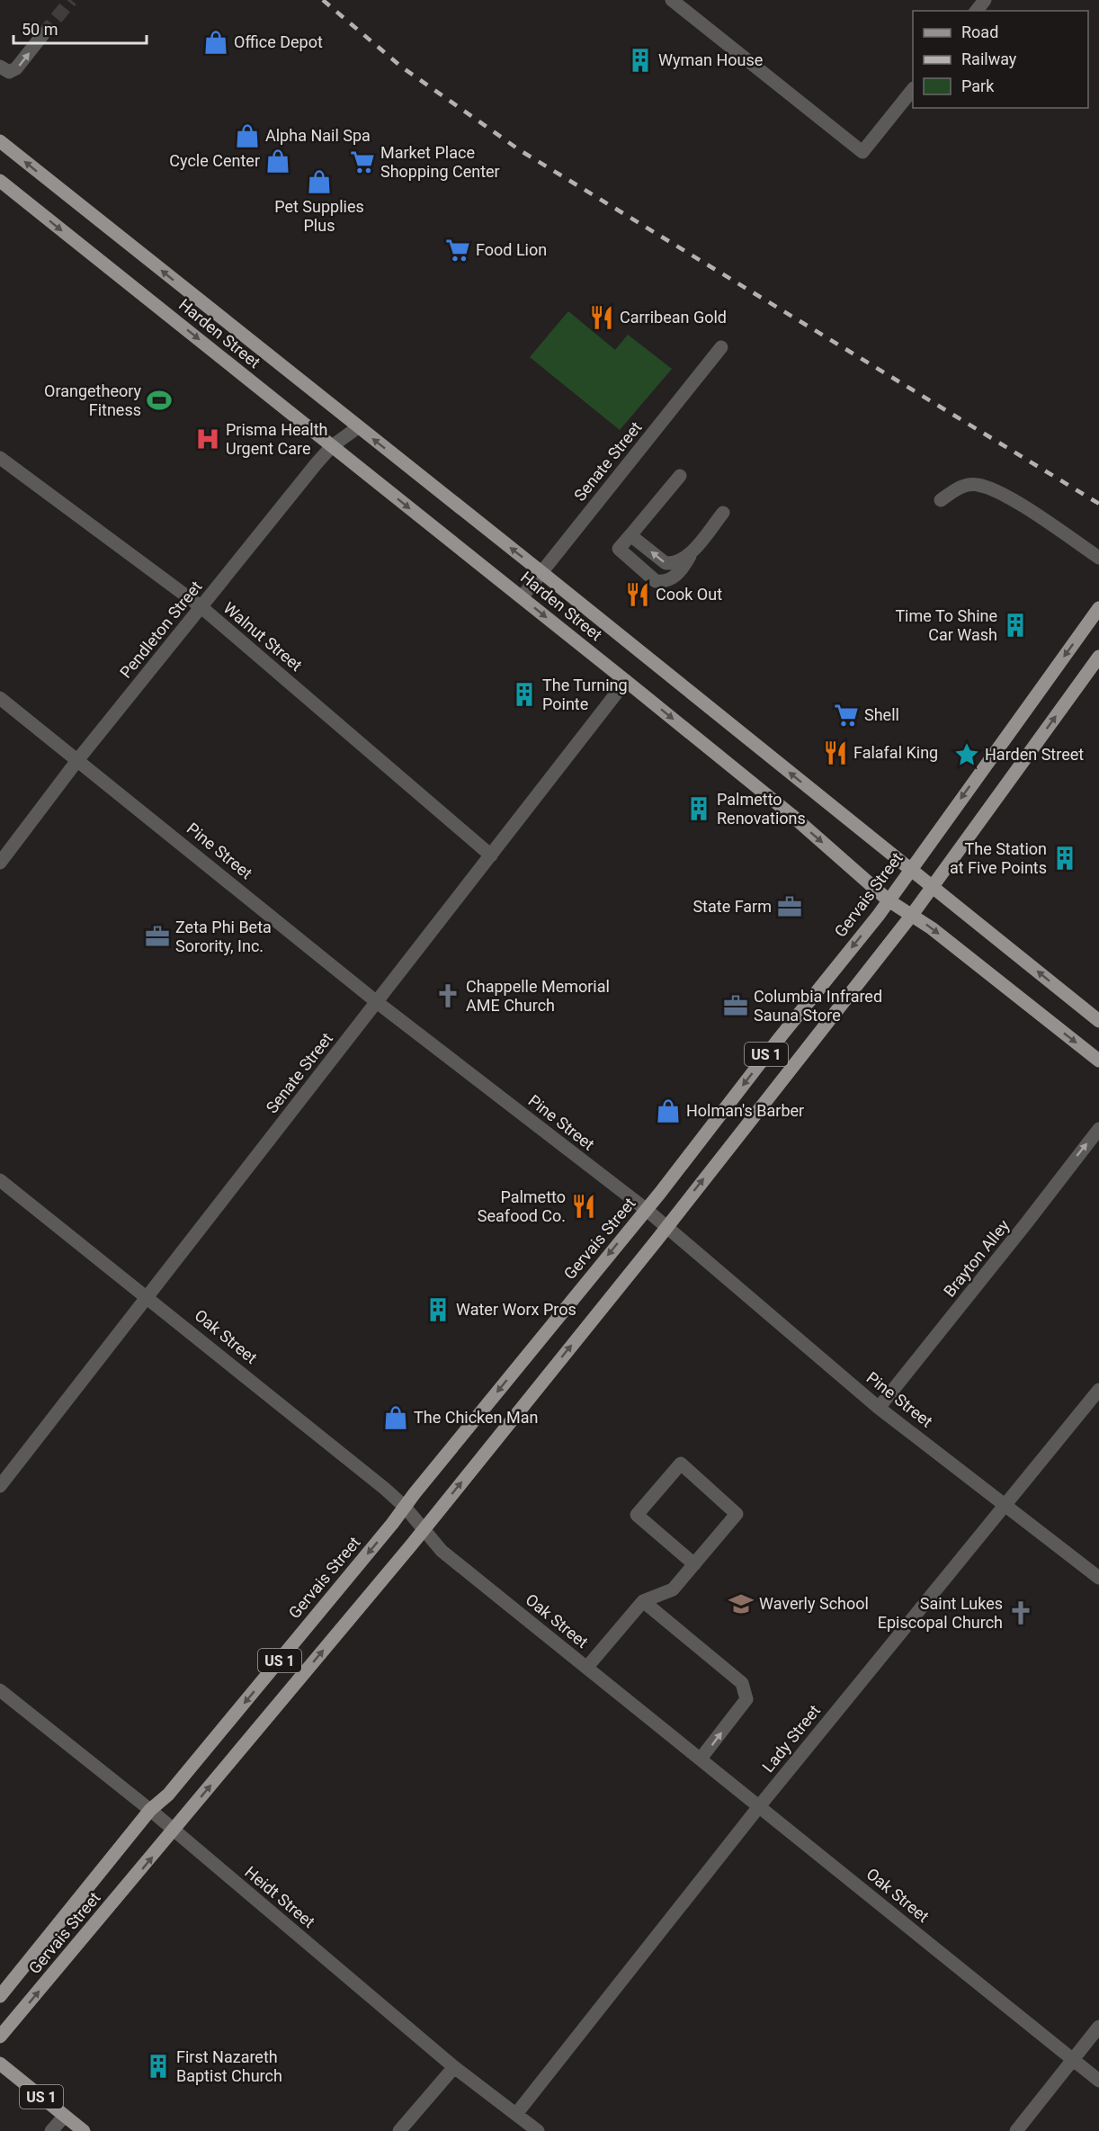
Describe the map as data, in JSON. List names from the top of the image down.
{
  "streets": {
    "main road": ["Harden Street", "Gervais Street", "US 1"],
    "street": [
      "Senate Street",
      "Pendleton Street",
      "Walnut Street",
      "Pine Street",
      "Brayton Alley",
      "Oak Street",
      "Lady Street",
      "Heidt Street"
    ]
  },
  "crossings": [
    ["Harden Street", "Senate Street"],
    ["Harden Street", "Pendleton Street"],
    ["Harden Street", "Gervais Street"],
    ["Senate Street", "Walnut Street"],
    ["Senate Street", "Pine Street"],
    ["Senate Street", "Oak Street"],
    ["Pendleton Street", "Walnut Street"],
    ["Pendleton Street", "Pine Street"],
    ["Pine Street", "Gervais Street"],
    ["Pine Street", "Brayton Alley"],
    ["Pine Street", "Lady Street"],
    ["Gervais Street", "Oak Street"],
    ["Gervais Street", "Heidt Street"],
    ["Oak Street", "Lady Street"],
    ["Lady Street", "Heidt Street"]
  ],
  "one_way": ["Brayton Alley"],
  "places": {
    "shop": [
      "Office Depot",
      "Alpha Nail Spa",
      "Cycle Center",
      "Pet Supplies Plus",
      "Holman's Barber",
      "The Chicken Man"
    ],
    "building": [
      "Wyman House",
      "Time To Shine Car Wash",
      "The Turning Pointe",
      "Palmetto Renovations",
      "The Station at Five Points",
      "Water Worx Pros",
      "First Nazareth Baptist Church"
    ],
    "supermarket": ["Market Place Shopping Center", "Food Lion", "Shell"],
    "restaurant": [
      "Carribean Gold",
      "Cook Out",
      "Falafal King",
      "Palmetto Seafood Co."
    ],
    "sports": ["Orangetheory Fitness"],
    "hospital": ["Prisma Health Urgent Care"],
    "place": ["Harden Street"],
    "office": ["State Farm", "Zeta Phi Beta Sorority, Inc.", "Columbia Infrared Sauna Store"],
    "church": ["Chappelle Memorial AME Church", "Saint Lukes Episcopal Church"],
    "school or university": ["Waverly School"]
  },
  "legend": ["Road", "Railway", "Park"],
  "scale_bar": "50 m"
}
